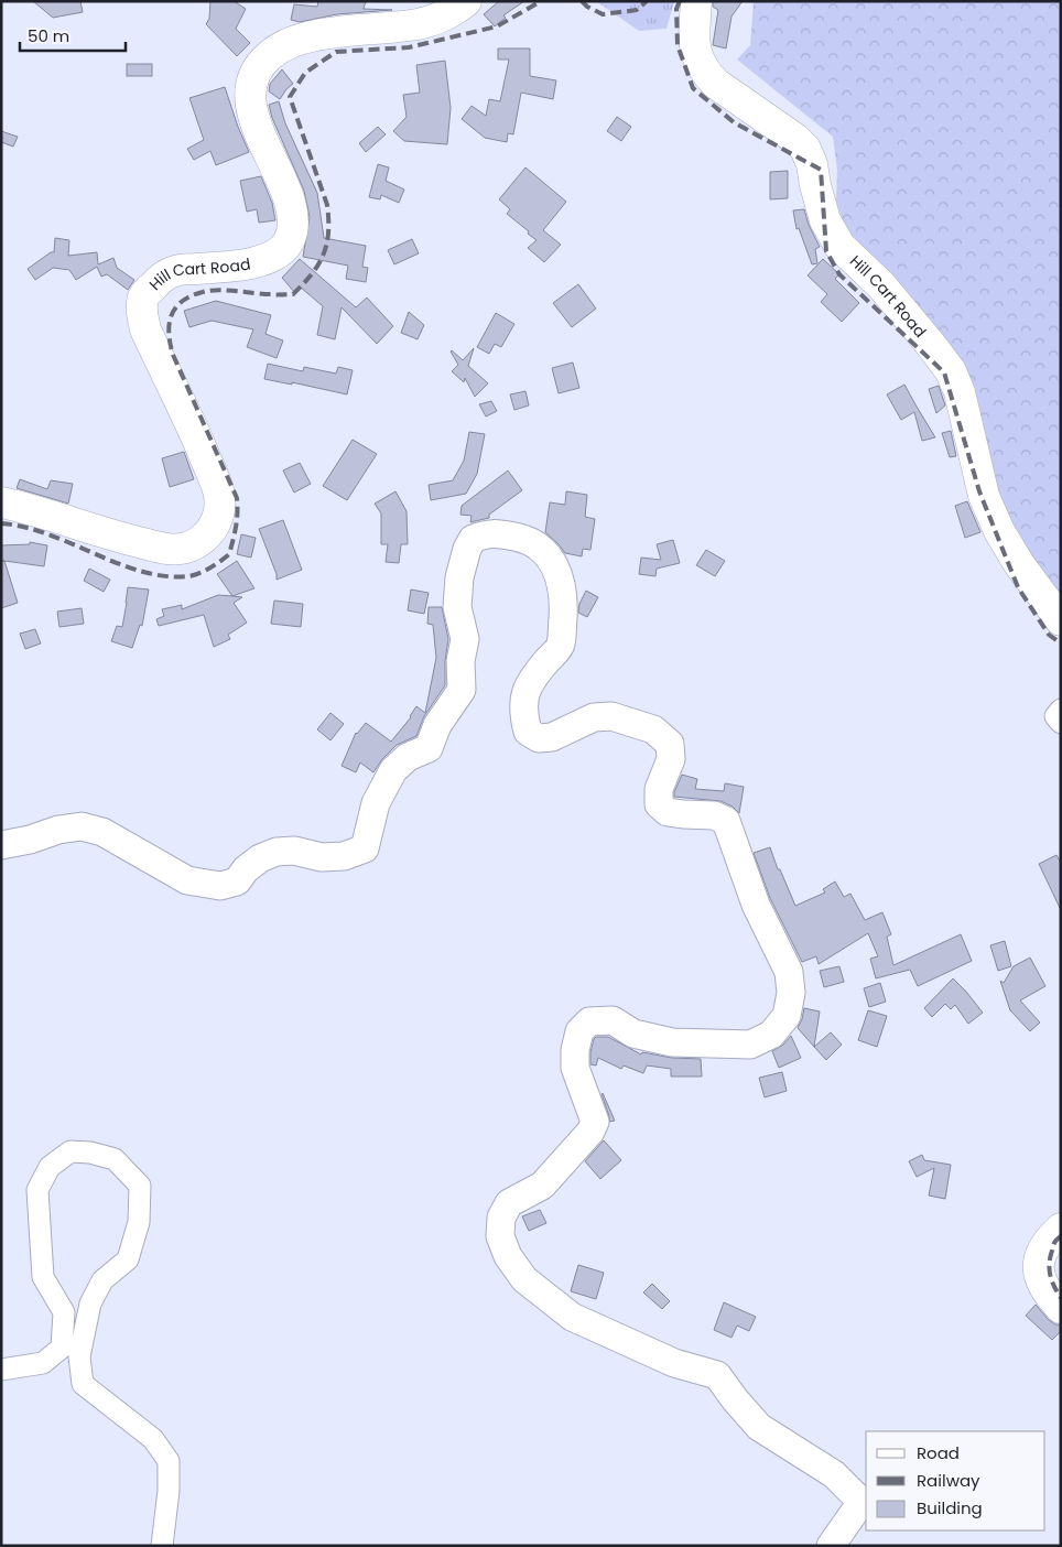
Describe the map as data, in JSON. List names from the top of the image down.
{
  "streets": {
    "highway": ["Hill Cart Road"]
  },
  "legend": ["Road", "Railway", "Building"],
  "scale_bar": "50 m"
}
